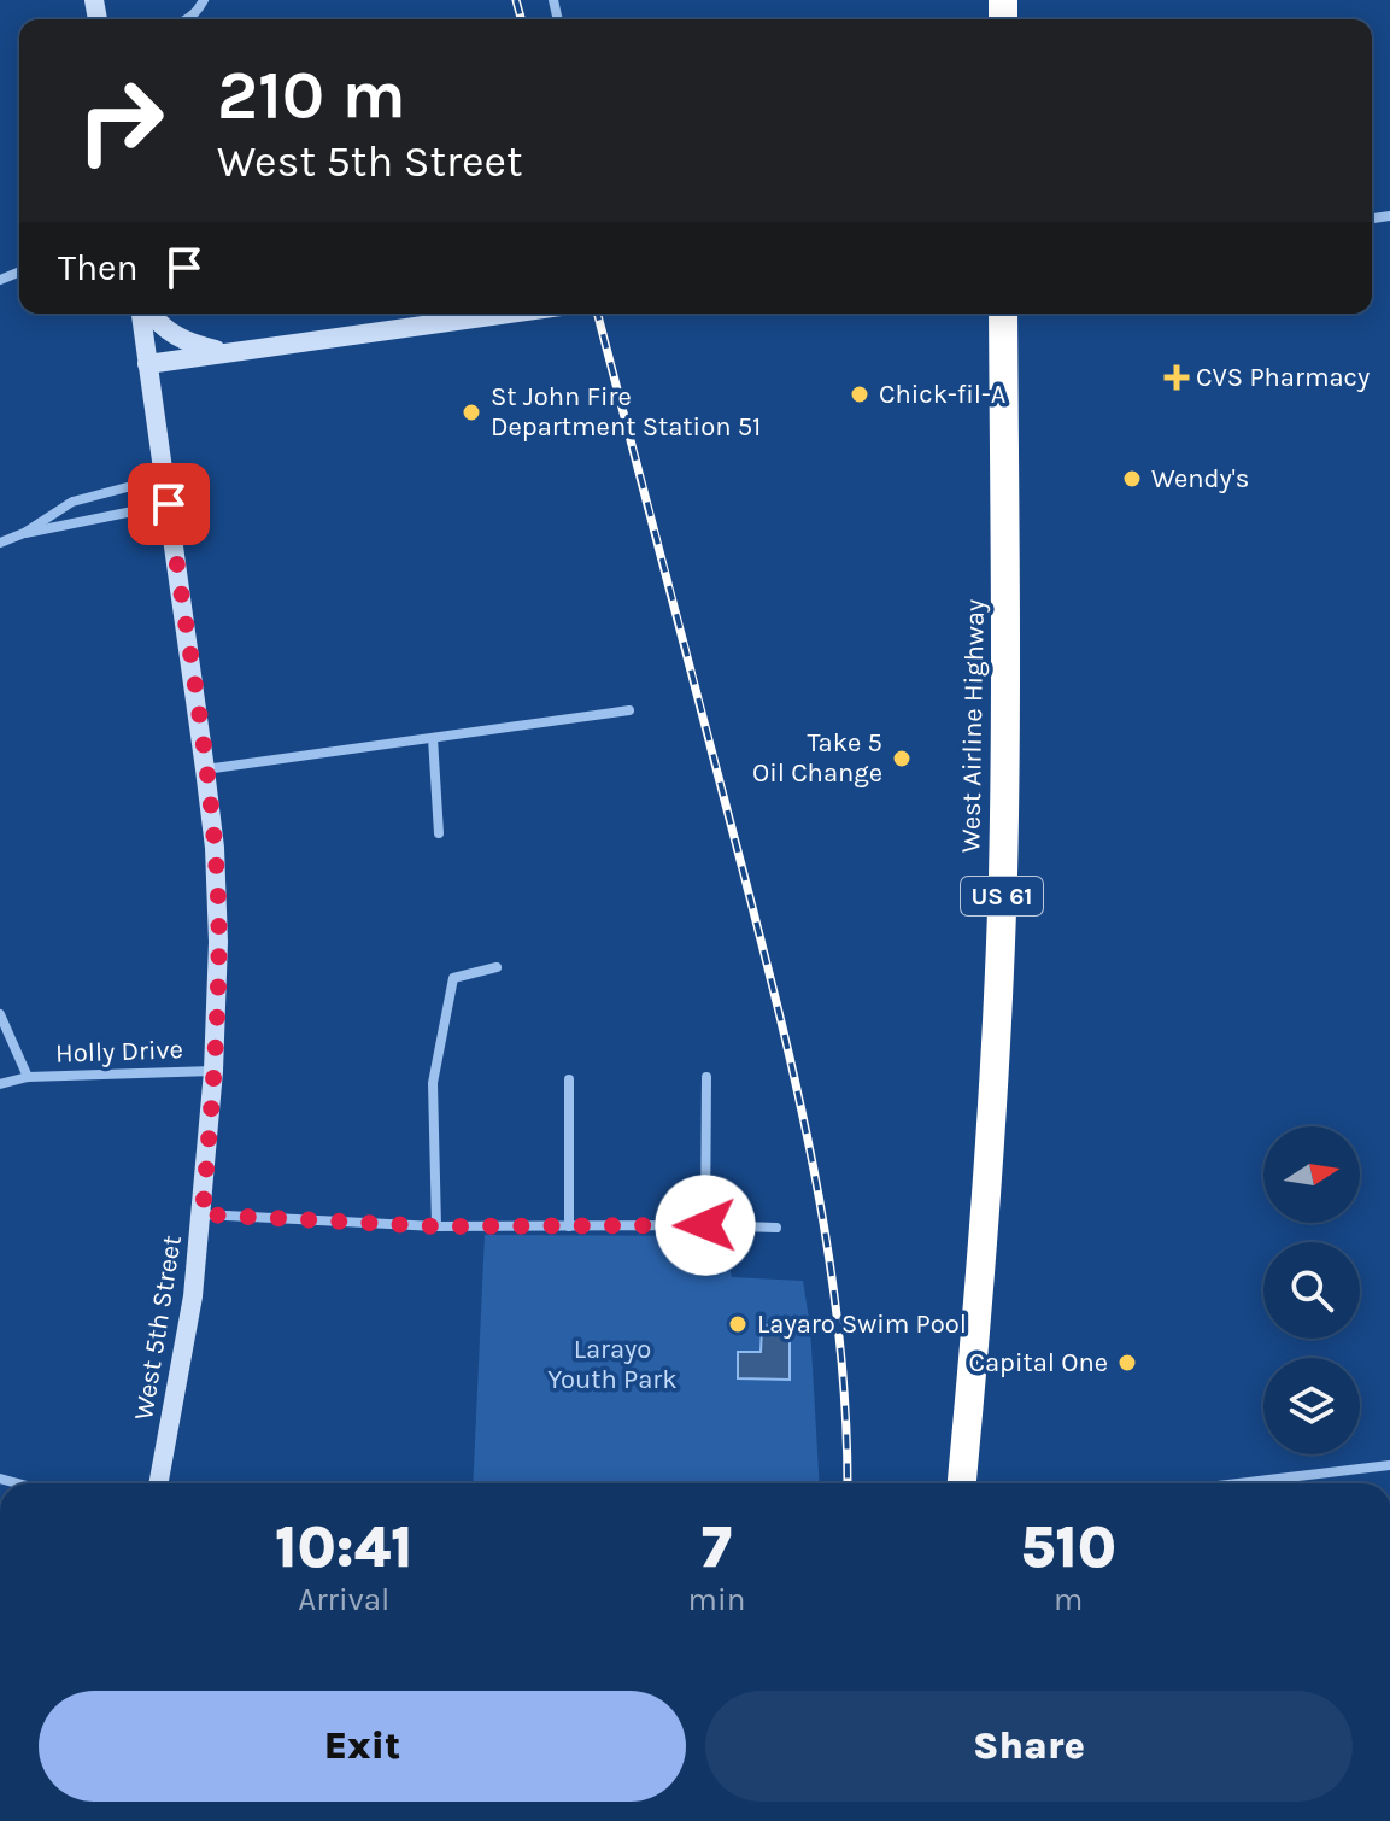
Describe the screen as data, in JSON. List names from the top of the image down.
{
  "streets": {
    "highway": ["West Airline Highway", "US 61"],
    "main road": ["West 5th Street"],
    "street": ["Holly Drive"]
  },
  "crossings": [
    ["Holly Drive", "West 5th Street"]
  ],
  "parks": ["Larayo Youth Park"],
  "places": {
    "health": ["CVS Pharmacy"],
    "other": [
      "Chick-fil-A",
      "St John Fire Department Station 51",
      "Wendy's",
      "Take 5 Oil Change",
      "Layaro Swim Pool",
      "Capital One"
    ]
  },
  "north": "right",
  "page": {
    "turn": ["210 m", "West 5th Street"],
    "then": "Then",
    "eta": [
      "10:41",
      "Arrival",
      "7",
      "min",
      "510",
      "m"
    ],
    "buttons": ["Exit", "Share"]
  }
}
